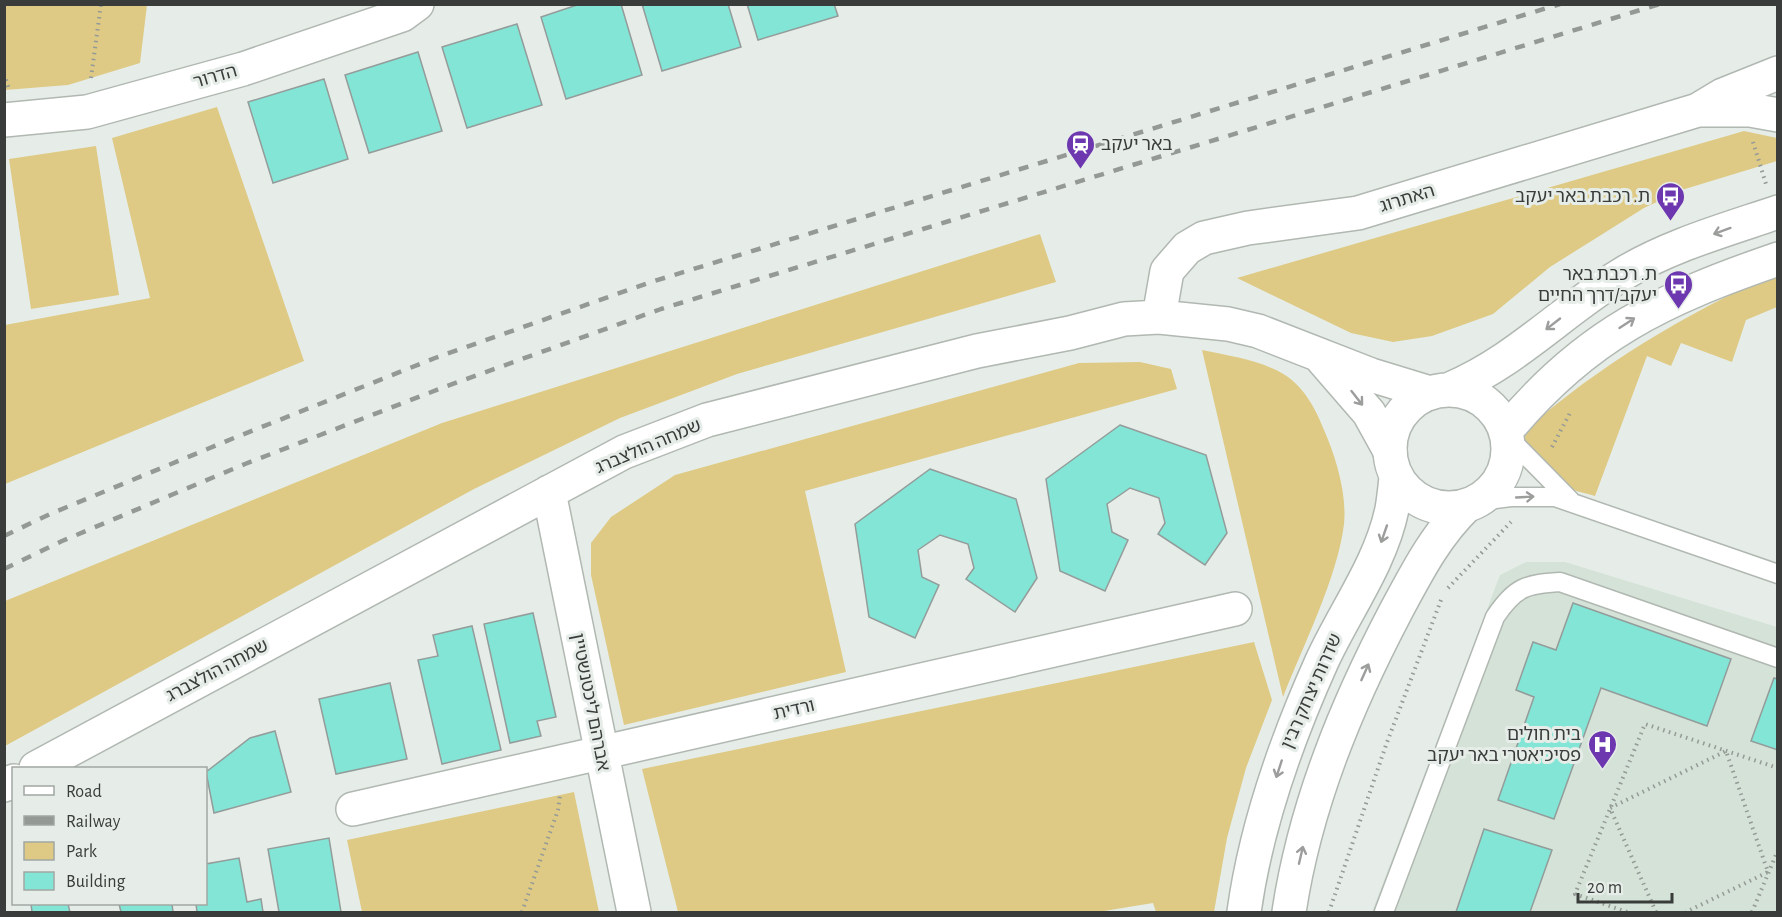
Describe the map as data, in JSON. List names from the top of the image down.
{
  "streets": {
    "street": [
      "הדרור",
      "האתרוג",
      "שמחה הולצברג",
      "שדרות יצחק רבין",
      "אברהם ליכטנשטיין",
      "ורדית"
    ]
  },
  "crossings": [
    ["האתרוג", "שמחה הולצברג"],
    ["שמחה הולצברג", "שדרות יצחק רבין"],
    ["שמחה הולצברג", "אברהם ליכטנשטיין"],
    ["אברהם ליכטנשטיין", "ורדית"]
  ],
  "places": {
    "station": ["באר יעקב"],
    "bus stop": ["ת. רכבת באר יעקב", "ת. רכבת באר יעקב/דרך החיים"],
    "hospital": ["בית חולים פסיכיאטרי באר יעקב"]
  },
  "legend": [
    "Road",
    "Railway",
    "Park",
    "Building"
  ],
  "scale_bar": "20 m"
}
